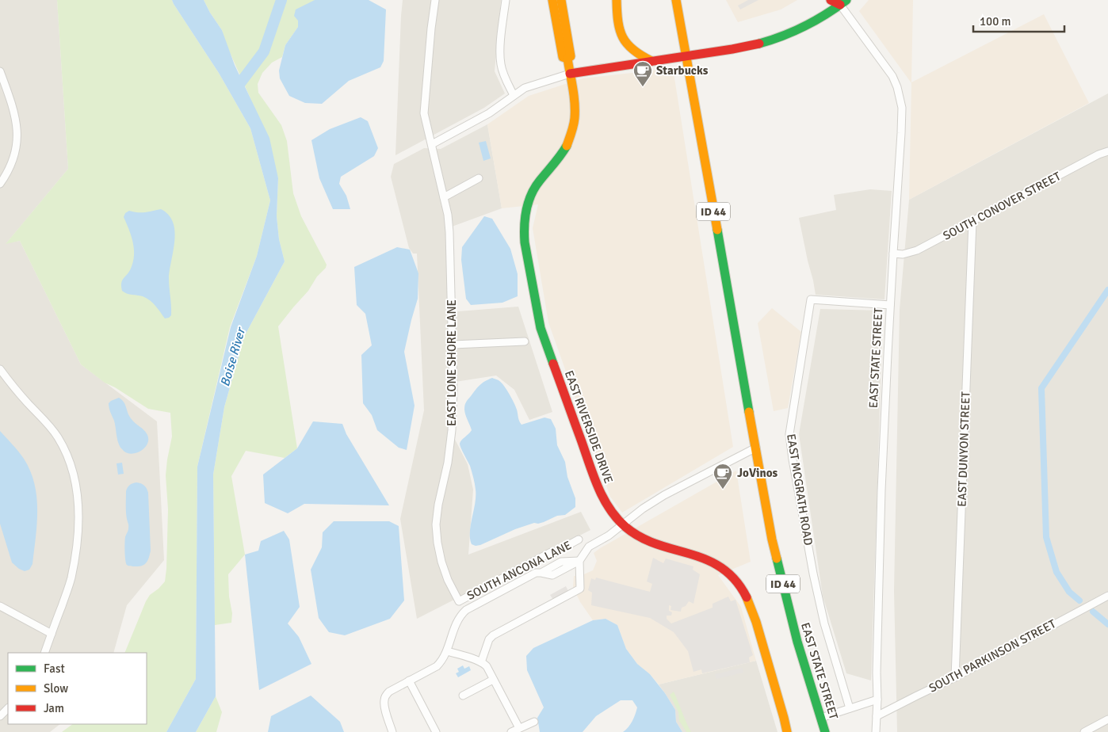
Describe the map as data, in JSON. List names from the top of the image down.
{
  "streets": {
    "main road": ["ID 44", "EAST STATE STREET", "EAST RIVERSIDE DRIVE"],
    "street": [
      "SOUTH CONOVER STREET",
      "EAST LONE SHORE LANE",
      "EAST DUNYON STREET",
      "EAST MCGRATH ROAD",
      "SOUTH ANCONA LANE",
      "SOUTH PARKINSON STREET"
    ]
  },
  "crossings": [
    ["SOUTH CONOVER STREET", "EAST STATE STREET"],
    ["SOUTH CONOVER STREET", "EAST DUNYON STREET"],
    ["ID 44", "EAST STATE STREET"],
    ["EAST STATE STREET", "EAST MCGRATH ROAD"],
    ["EAST STATE STREET", "SOUTH PARKINSON STREET"],
    ["EAST LONE SHORE LANE", "SOUTH ANCONA LANE"],
    ["EAST DUNYON STREET", "SOUTH PARKINSON STREET"]
  ],
  "water": ["Boise River"],
  "places": {
    "cafe": ["Starbucks", "JoVinos"]
  },
  "legend": ["Fast", "Slow", "Jam"],
  "scale_bar": "100 m"
}
